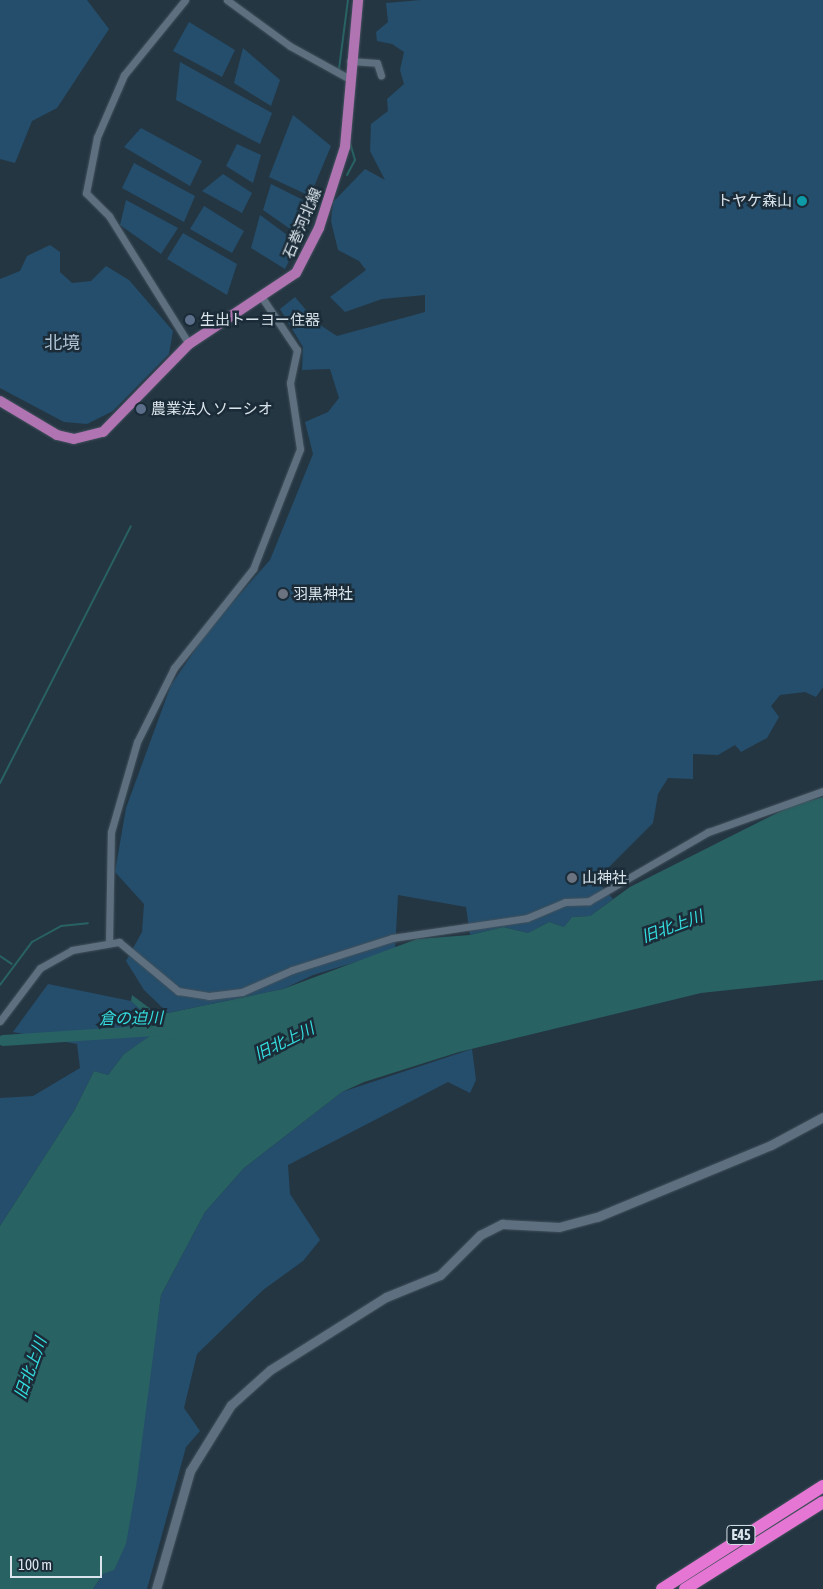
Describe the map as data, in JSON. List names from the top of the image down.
{
  "streets": {
    "highway": ["E45"],
    "main road": ["石巻河北線"]
  },
  "districts": ["北境"],
  "water": ["旧北上川", "倉の迫川"],
  "places": [
    "トヤケ森山",
    "生出トーヨー住器",
    "農業法人 ソーシオ",
    "羽黒神社",
    "山神社"
  ],
  "scale_bar": "100 m"
}
